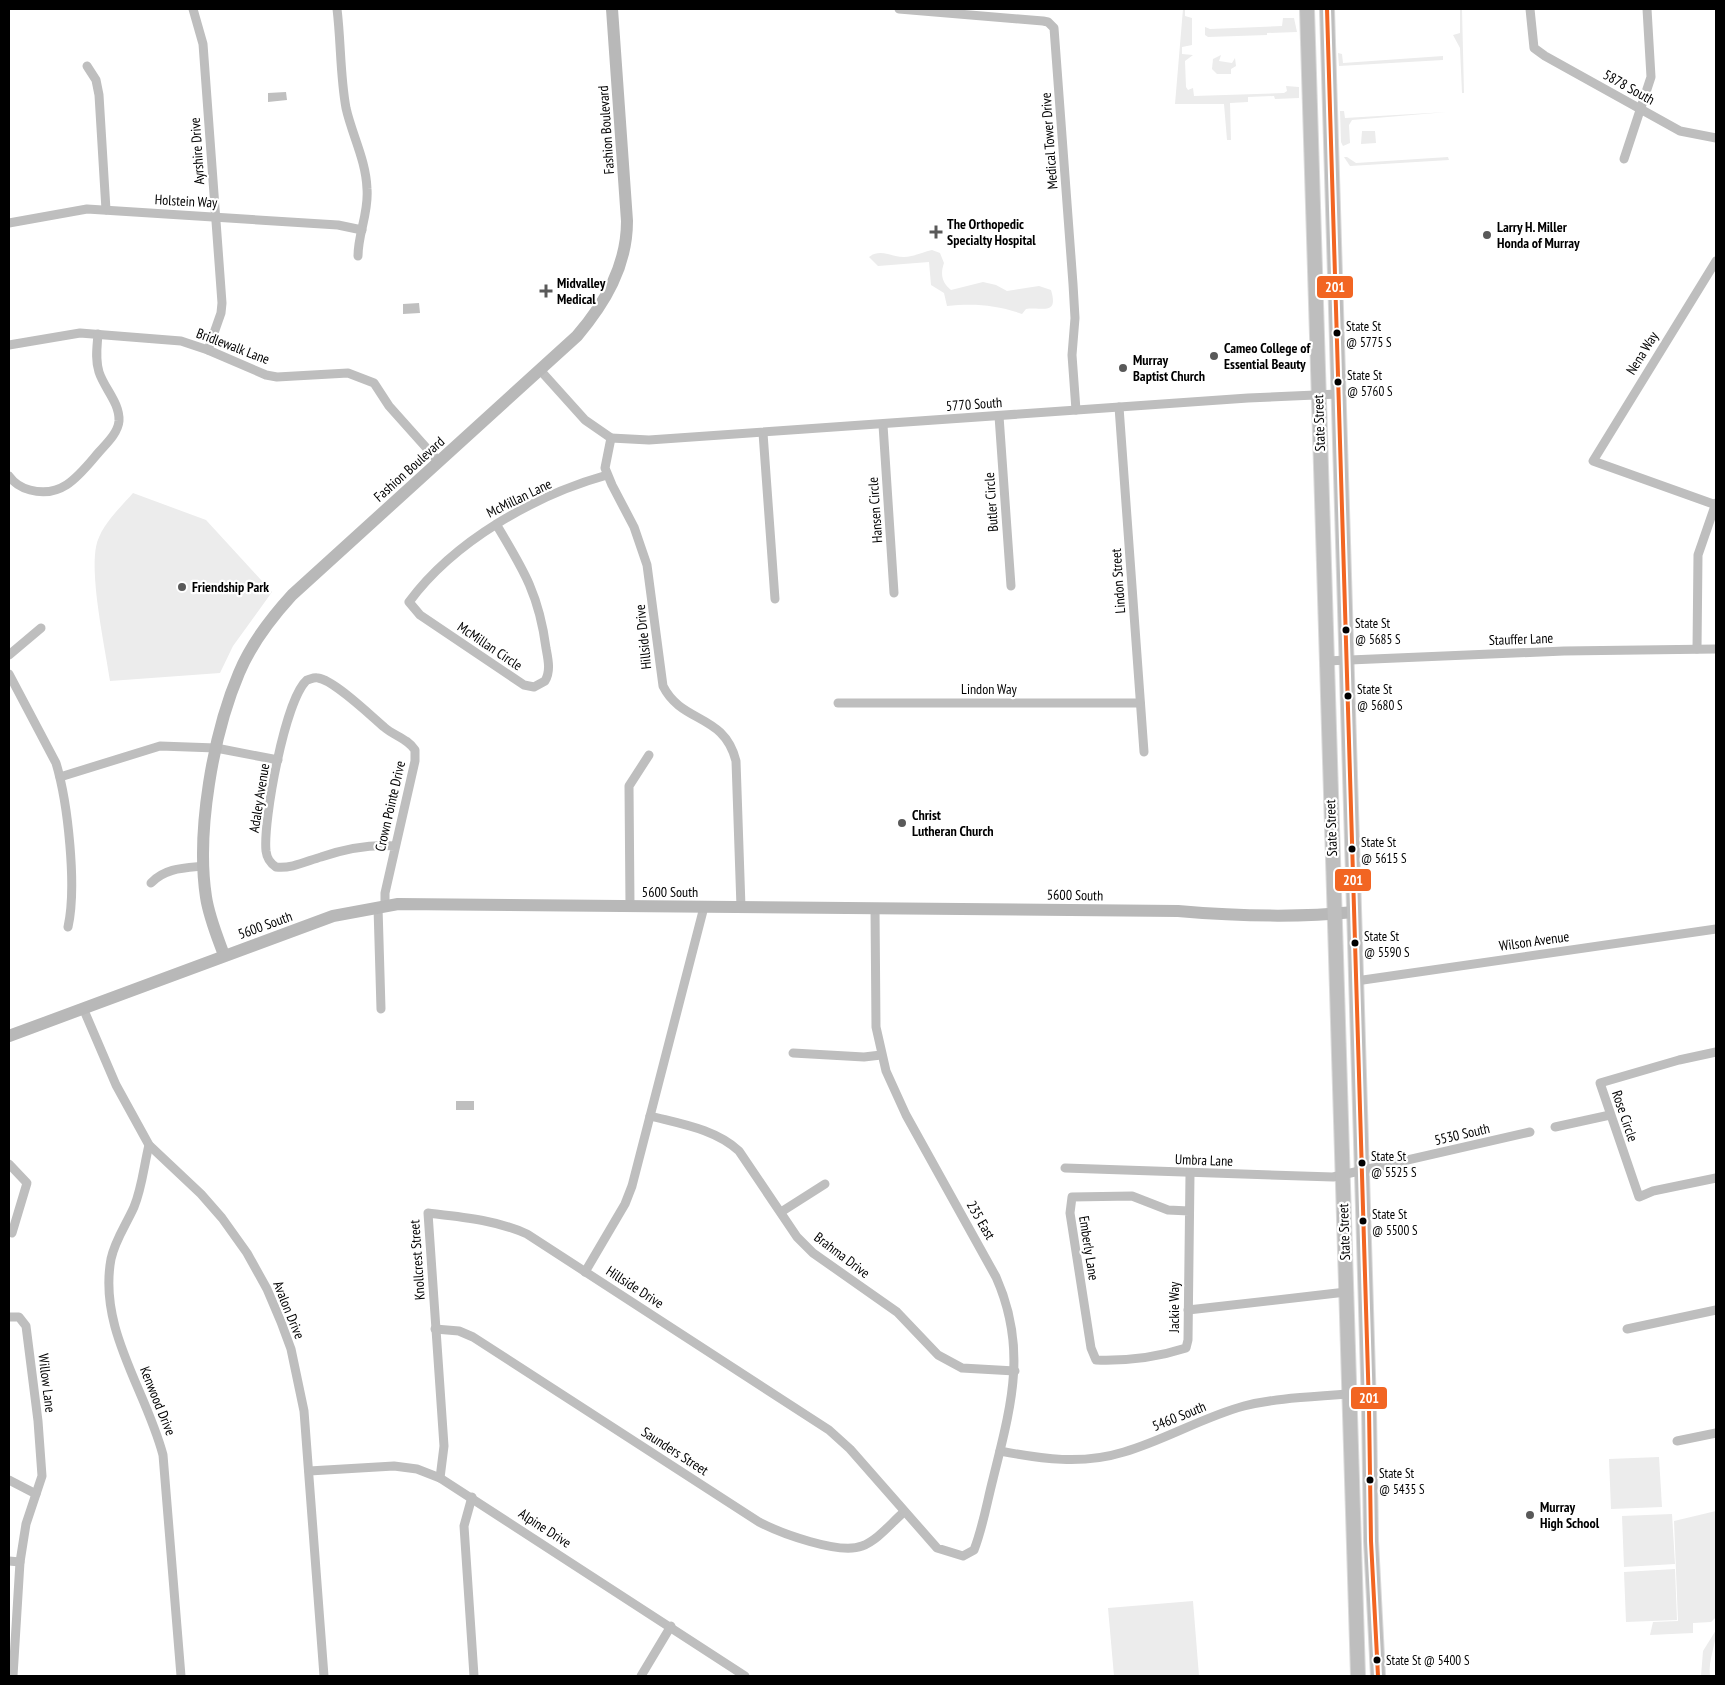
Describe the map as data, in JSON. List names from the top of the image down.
{
  "streets": {
    "main road": ["State Street"],
    "street": [
      "5878 South",
      "Fashion Boulevard",
      "Medical Tower Drive",
      "Ayrshire Drive",
      "Holstein Way",
      "Bridlewalk Lane",
      "Nena Way",
      "5770 South",
      "McMillan Lane",
      "Butler Circle",
      "Hansen Circle",
      "Lindon Street",
      "Hillside Drive",
      "Stauffer Lane",
      "McMillan Circle",
      "Lindon Way",
      "Adaley Avenue",
      "Crown Pointe Drive",
      "5600 South",
      "Wilson Avenue",
      "Rose Circle",
      "5530 South",
      "Umbra Lane",
      "235 East",
      "Emberly Lane",
      "Brahma Drive",
      "Knollcrest Street",
      "Jackie Way",
      "Avalon Drive",
      "Willow Lane",
      "Kenwood Drive",
      "5460 South",
      "Saunders Street",
      "Alpine Drive"
    ]
  },
  "crossings": [
    ["Fashion Boulevard", "Bridlewalk Lane"],
    ["Fashion Boulevard", "5600 South"],
    ["Medical Tower Drive", "5770 South"],
    ["Ayrshire Drive", "Holstein Way"],
    ["Ayrshire Drive", "Bridlewalk Lane"],
    ["5770 South", "State Street"],
    ["5770 South", "Butler Circle"],
    ["5770 South", "Hansen Circle"],
    ["5770 South", "Lindon Street"],
    ["State Street", "Stauffer Lane"],
    ["State Street", "5600 South"],
    ["State Street", "Wilson Avenue"],
    ["State Street", "5530 South"],
    ["State Street", "Umbra Lane"],
    ["State Street", "5460 South"],
    ["McMillan Lane", "Hillside Drive"],
    ["McMillan Lane", "McMillan Circle"],
    ["Lindon Street", "Lindon Way"],
    ["Hillside Drive", "5600 South"],
    ["Hillside Drive", "235 East"],
    ["Hillside Drive", "Brahma Drive"],
    ["Hillside Drive", "Knollcrest Street"],
    ["Hillside Drive", "Saunders Street"],
    ["Adaley Avenue", "Crown Pointe Drive"],
    ["Crown Pointe Drive", "5600 South"],
    ["5600 South", "235 East"],
    ["5600 South", "Avalon Drive"],
    ["5530 South", "Umbra Lane"],
    ["Umbra Lane", "Jackie Way"],
    ["235 East", "Brahma Drive"],
    ["235 East", "5460 South"],
    ["Emberly Lane", "Jackie Way"],
    ["Knollcrest Street", "Saunders Street"],
    ["Knollcrest Street", "Alpine Drive"],
    ["Avalon Drive", "Kenwood Drive"],
    ["Avalon Drive", "Alpine Drive"]
  ],
  "places": {
    "health": ["The Orthopedic Specialty Hospital", "Midvalley Medical"],
    "other": [
      "Larry H. Miller Honda of Murray",
      "State St @ 5775 S",
      "Cameo College of Essential Beauty",
      "Murray Baptist Church",
      "State St @ 5760 S",
      "Friendship Park",
      "State St @ 5685 S",
      "State St @ 5680 S",
      "Christ Lutheran Church",
      "State St @ 5615 S",
      "State St @ 5590 S",
      "State St @ 5525 S",
      "State St @ 5500 S",
      "State St @ 5435 S",
      "Murray High School",
      "State St @ 5400 S"
    ]
  },
  "lines": ["transit line 201"]
}
